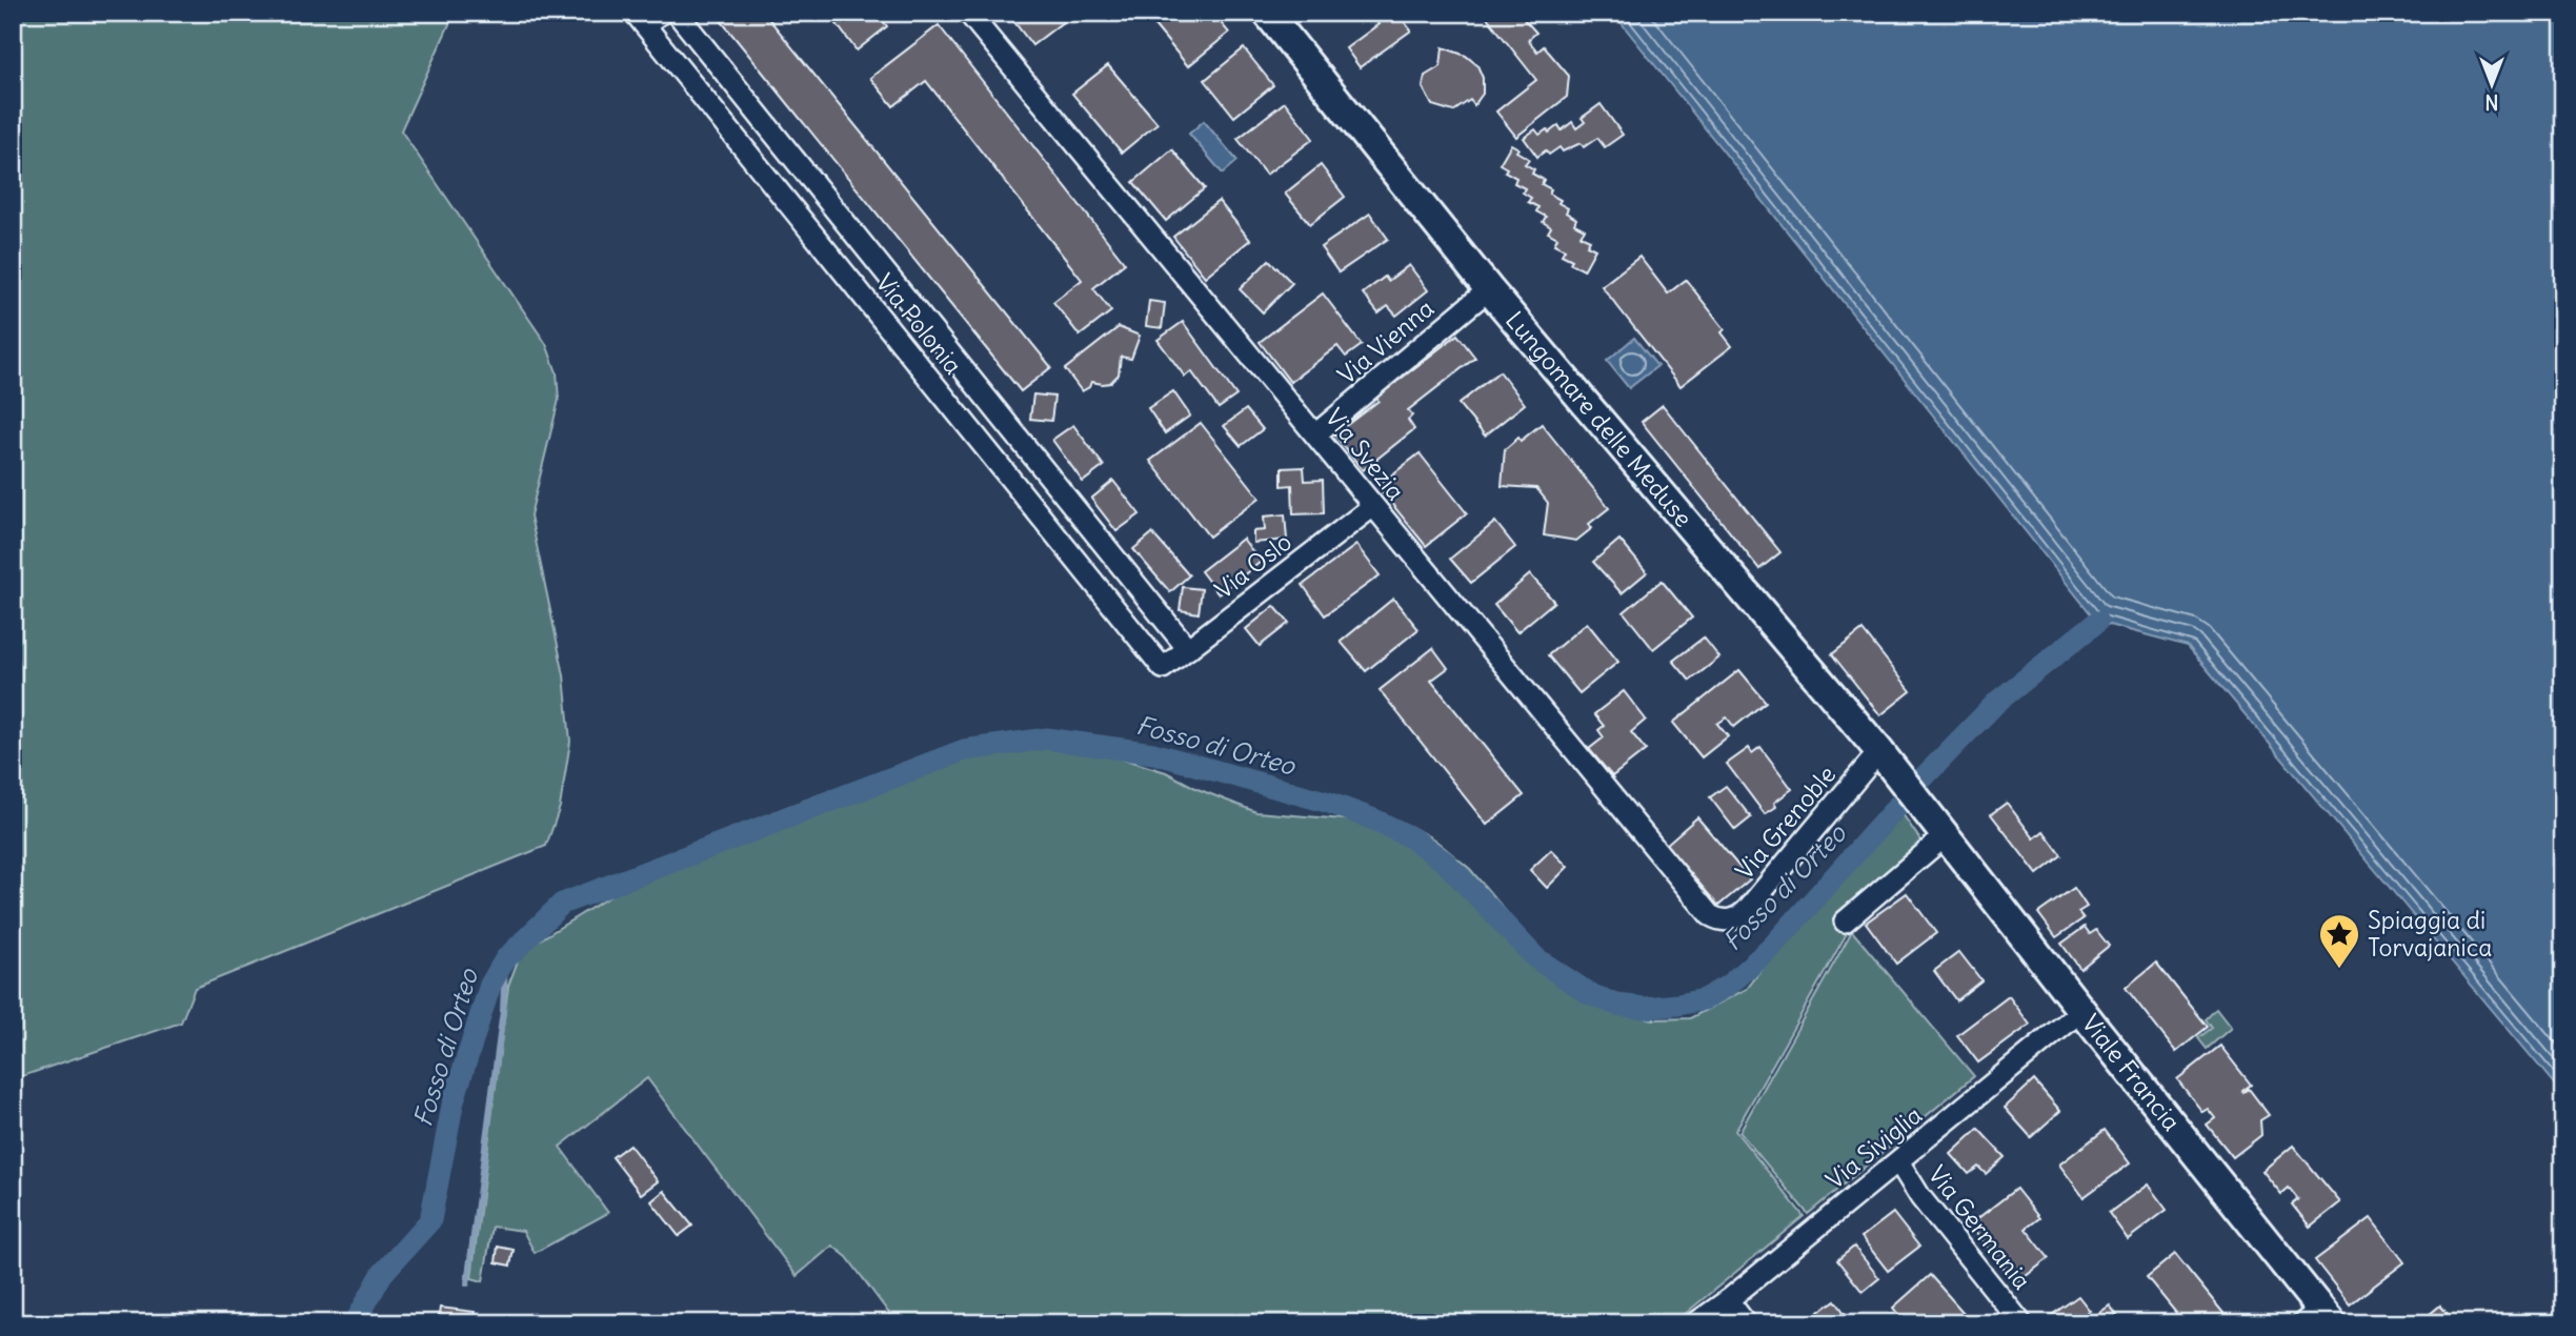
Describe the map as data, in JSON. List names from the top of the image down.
{
  "streets": {
    "main road": ["Lungomare delle Meduse", "Viale Francia"],
    "street": [
      "Via Polonia",
      "Via Vienna",
      "Via Svezia",
      "Via Oslo",
      "Via Grenoble",
      "Via Siviglia",
      "Via Germania"
    ]
  },
  "crossings": [
    ["Via Polonia", "Via Oslo"],
    ["Via Vienna", "Lungomare delle Meduse"],
    ["Via Vienna", "Via Svezia"],
    ["Lungomare delle Meduse", "Via Grenoble"],
    ["Lungomare delle Meduse", "Viale Francia"],
    ["Via Svezia", "Via Oslo"],
    ["Via Svezia", "Via Grenoble"],
    ["Viale Francia", "Via Siviglia"],
    ["Via Siviglia", "Via Germania"]
  ],
  "water": ["Fosso di Orteo"],
  "places": {
    "place": ["Spiaggia di Torvajanica"]
  },
  "north": "bottom"
}
